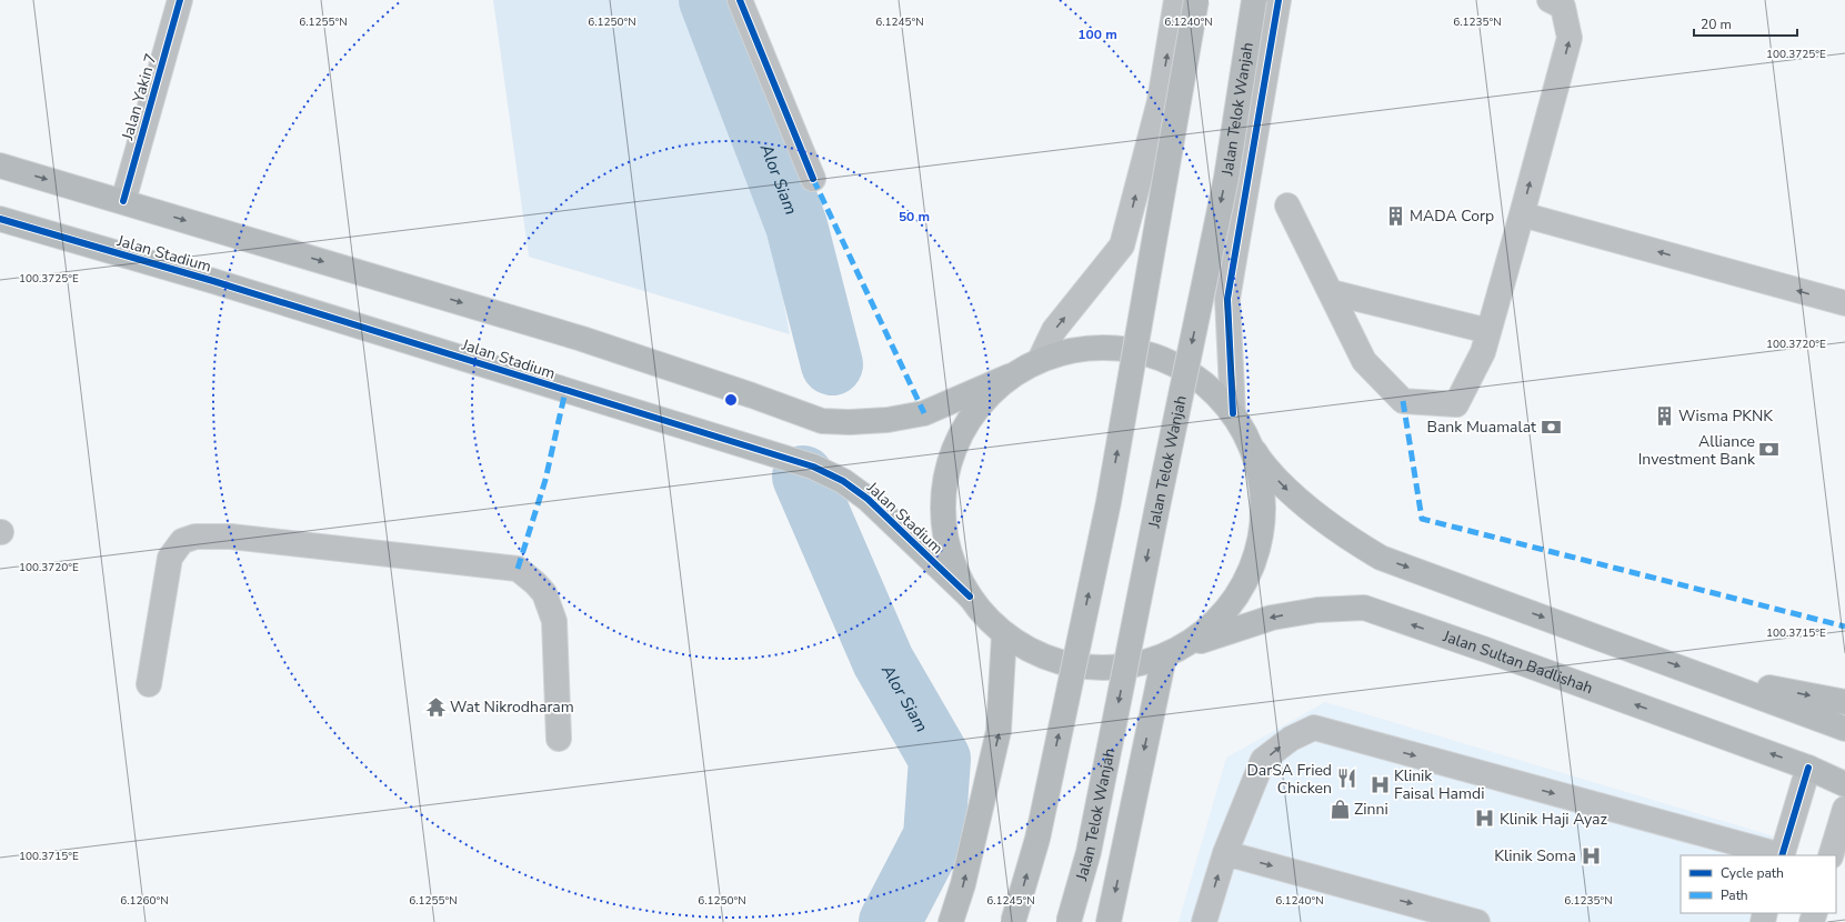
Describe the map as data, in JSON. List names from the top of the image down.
{
  "streets": {
    "main road": ["Jalan Telok Wanjah", "Jalan Stadium", "Jalan Sultan Badlishah"],
    "street": ["Jalan Yakin 7"]
  },
  "crossings": [
    ["Jalan Stadium", "Jalan Sultan Badlishah"]
  ],
  "water": ["Alor Siam"],
  "places": {
    "building": ["MADA Corp", "Wisma PKNK"],
    "bank": ["Bank Muamalat", "Alliance Investment Bank"],
    "temple": ["Wat Nikrodharam"],
    "restaurant": ["DarSA Fried Chicken"],
    "hospital": ["Klinik Faisal Hamdi", "Klinik Haji Ayaz", "Klinik Soma"],
    "shop": ["Zinni"]
  },
  "legend": ["Cycle path", "Path"],
  "scale_bar": "20 m",
  "coordinates": [
    "6.1255°N",
    "6.1250°N",
    "6.1245°N",
    "6.1240°N",
    "6.1235°N",
    "100.3725°E",
    "100.3720°E",
    "100.3715°E",
    "6.1260°N"
  ],
  "rings": ["100 m", "50 m"]
}
